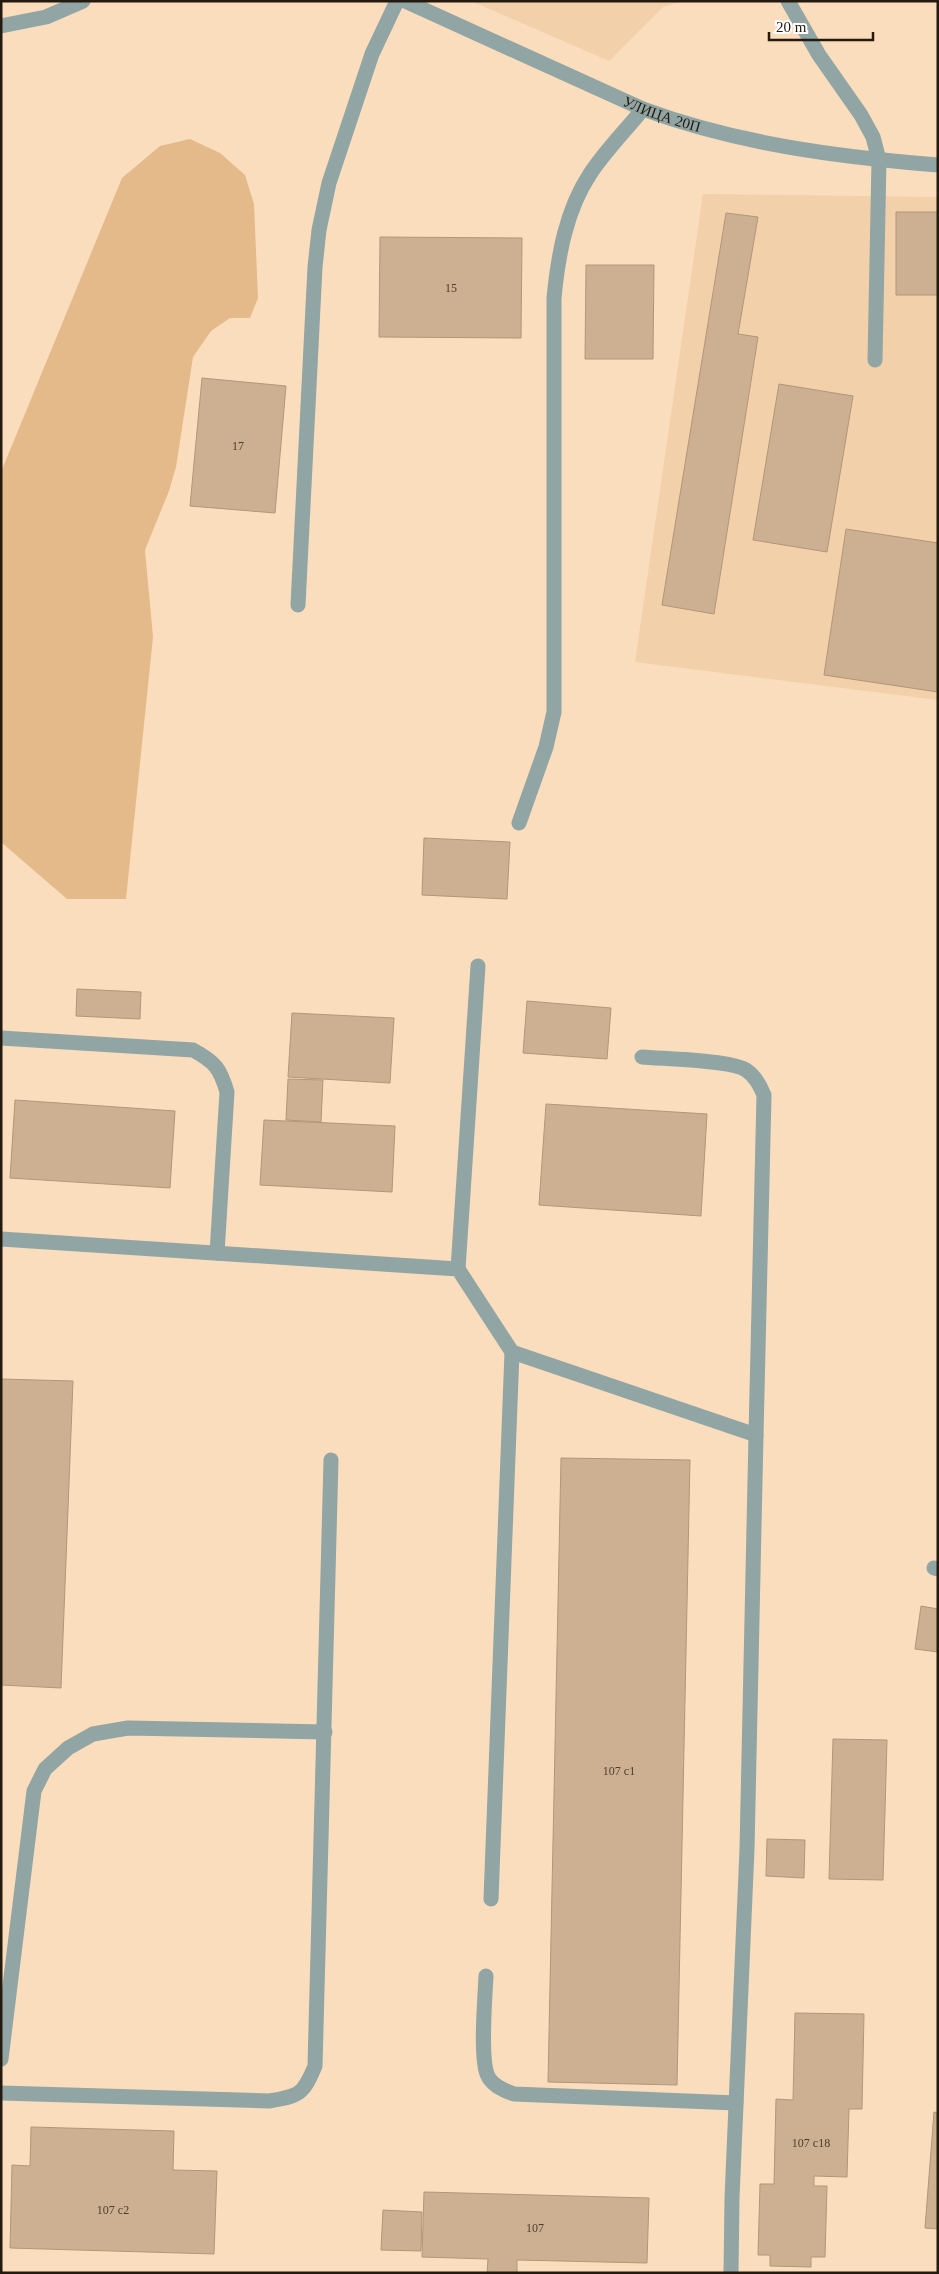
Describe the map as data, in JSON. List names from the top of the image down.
{
  "streets": {
    "street": ["УЛИЦА 20П"]
  },
  "house_numbers": [
    "15",
    "17",
    "107 с1",
    "107 с18",
    "107 с2",
    "107"
  ],
  "scale_bar": "20 m"
}
